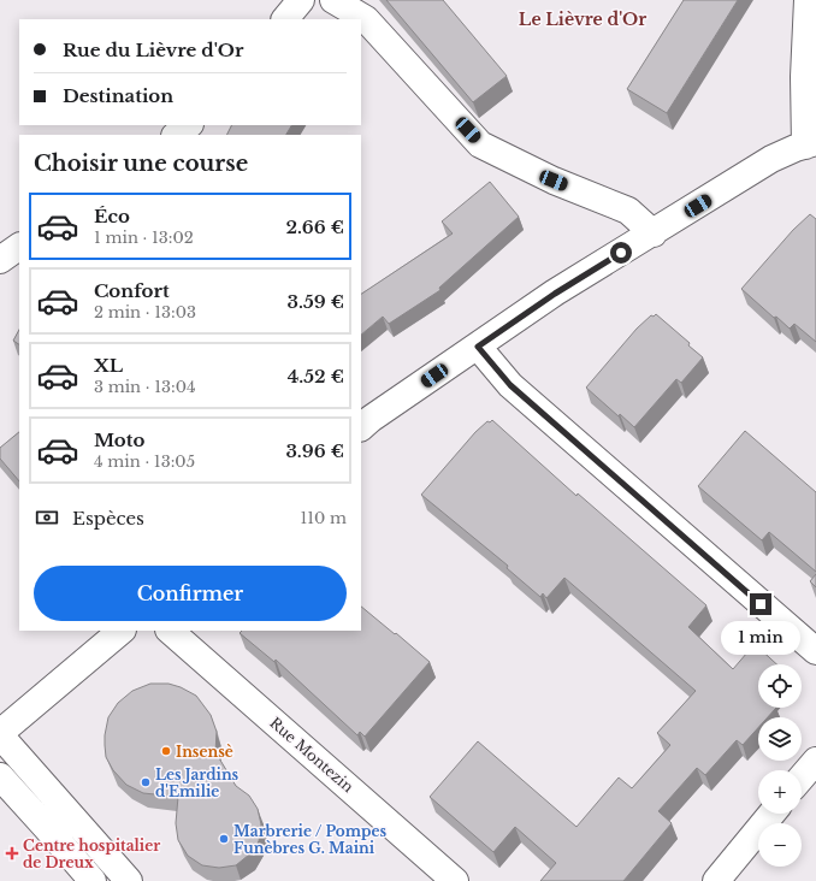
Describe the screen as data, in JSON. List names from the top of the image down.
{
  "streets": {
    "street": ["Rue Montezin"]
  },
  "districts": ["Le Lièvre d'Or"],
  "places": {
    "other": ["Insensè", "Les Jardins d'Emilie", "Marbrerie / Pompes Funèbres G. Maini"],
    "health": ["Centre hospitalier de Dreux"]
  },
  "page": {
    "banner": ["Rue du Lièvre d'Or", "Destination"],
    "heading": "Choisir une course",
    "list": [
      {
        "name": "Éco",
        "note": "1 min · 13:02",
        "value": "2.66 €"
      },
      {
        "name": "Confort",
        "note": "2 min · 13:03",
        "value": "3.59 €"
      },
      {
        "name": "XL",
        "note": "3 min · 13:04",
        "value": "4.52 €"
      },
      {
        "name": "Moto",
        "note": "4 min · 13:05",
        "value": "3.96 €"
      }
    ],
    "pay": ["Espèces", "110 m"],
    "buttons": "Confirmer",
    "bubble": "1 min",
    "map_buttons": ["+", "−"]
  }
}
